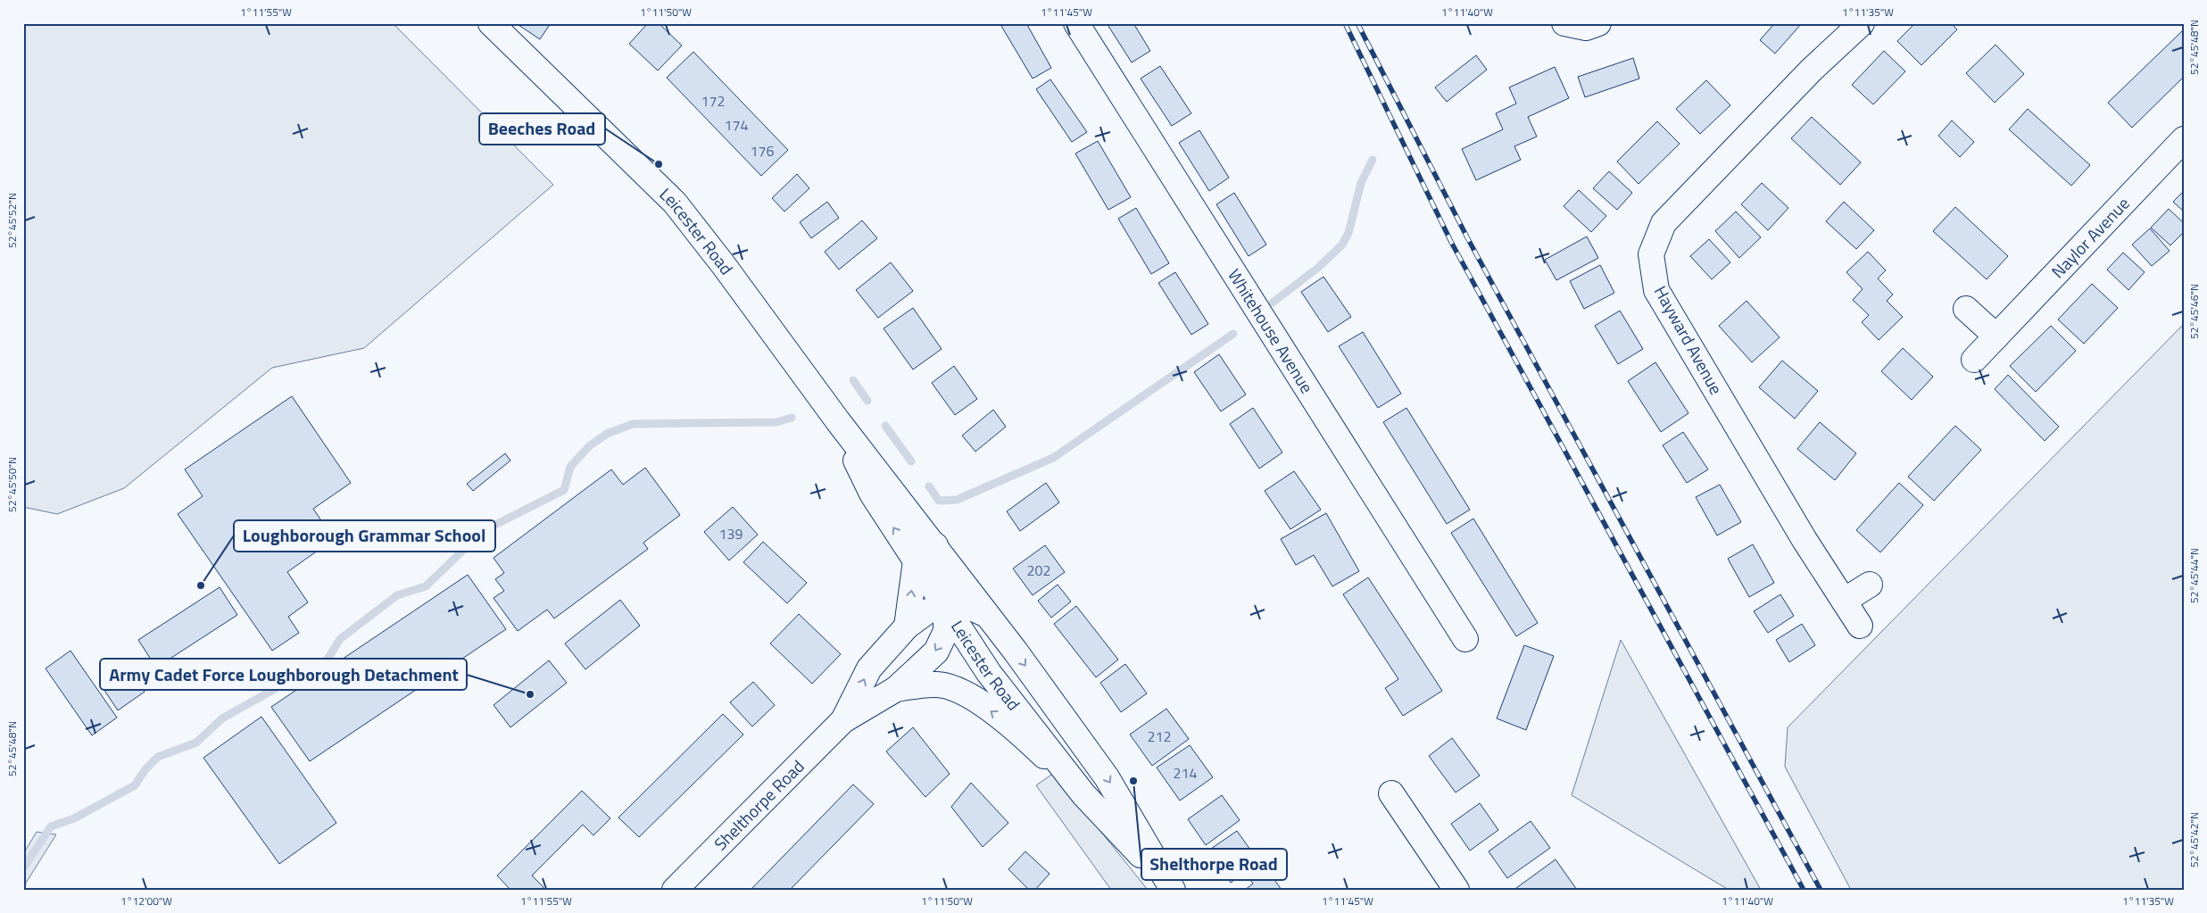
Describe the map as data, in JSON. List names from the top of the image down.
{
  "streets": {
    "main road": [
      "Leicester Road",
      "Naylor Avenue",
      "Whitehouse Avenue",
      "Hayward Avenue",
      "Shelthorpe Road"
    ]
  },
  "crossings": [
    ["Leicester Road", "Shelthorpe Road"]
  ],
  "places": [
    "Beeches Road",
    "Loughborough Grammar School",
    "Army Cadet Force Loughborough Detachment",
    "Shelthorpe Road"
  ],
  "house_numbers": [
    "172",
    "174",
    "176",
    "139",
    "202",
    "212",
    "214"
  ],
  "coordinates": [
    "1°11'55\"W",
    "1°11'50\"W",
    "1°11'45\"W",
    "1°11'40\"W",
    "1°11'35\"W",
    "52°45'48\"N",
    "52°45'52\"N",
    "52°45'46\"N",
    "52°45'50\"N",
    "52°45'44\"N",
    "52°45'42\"N",
    "1°12'00\"W"
  ]
}
